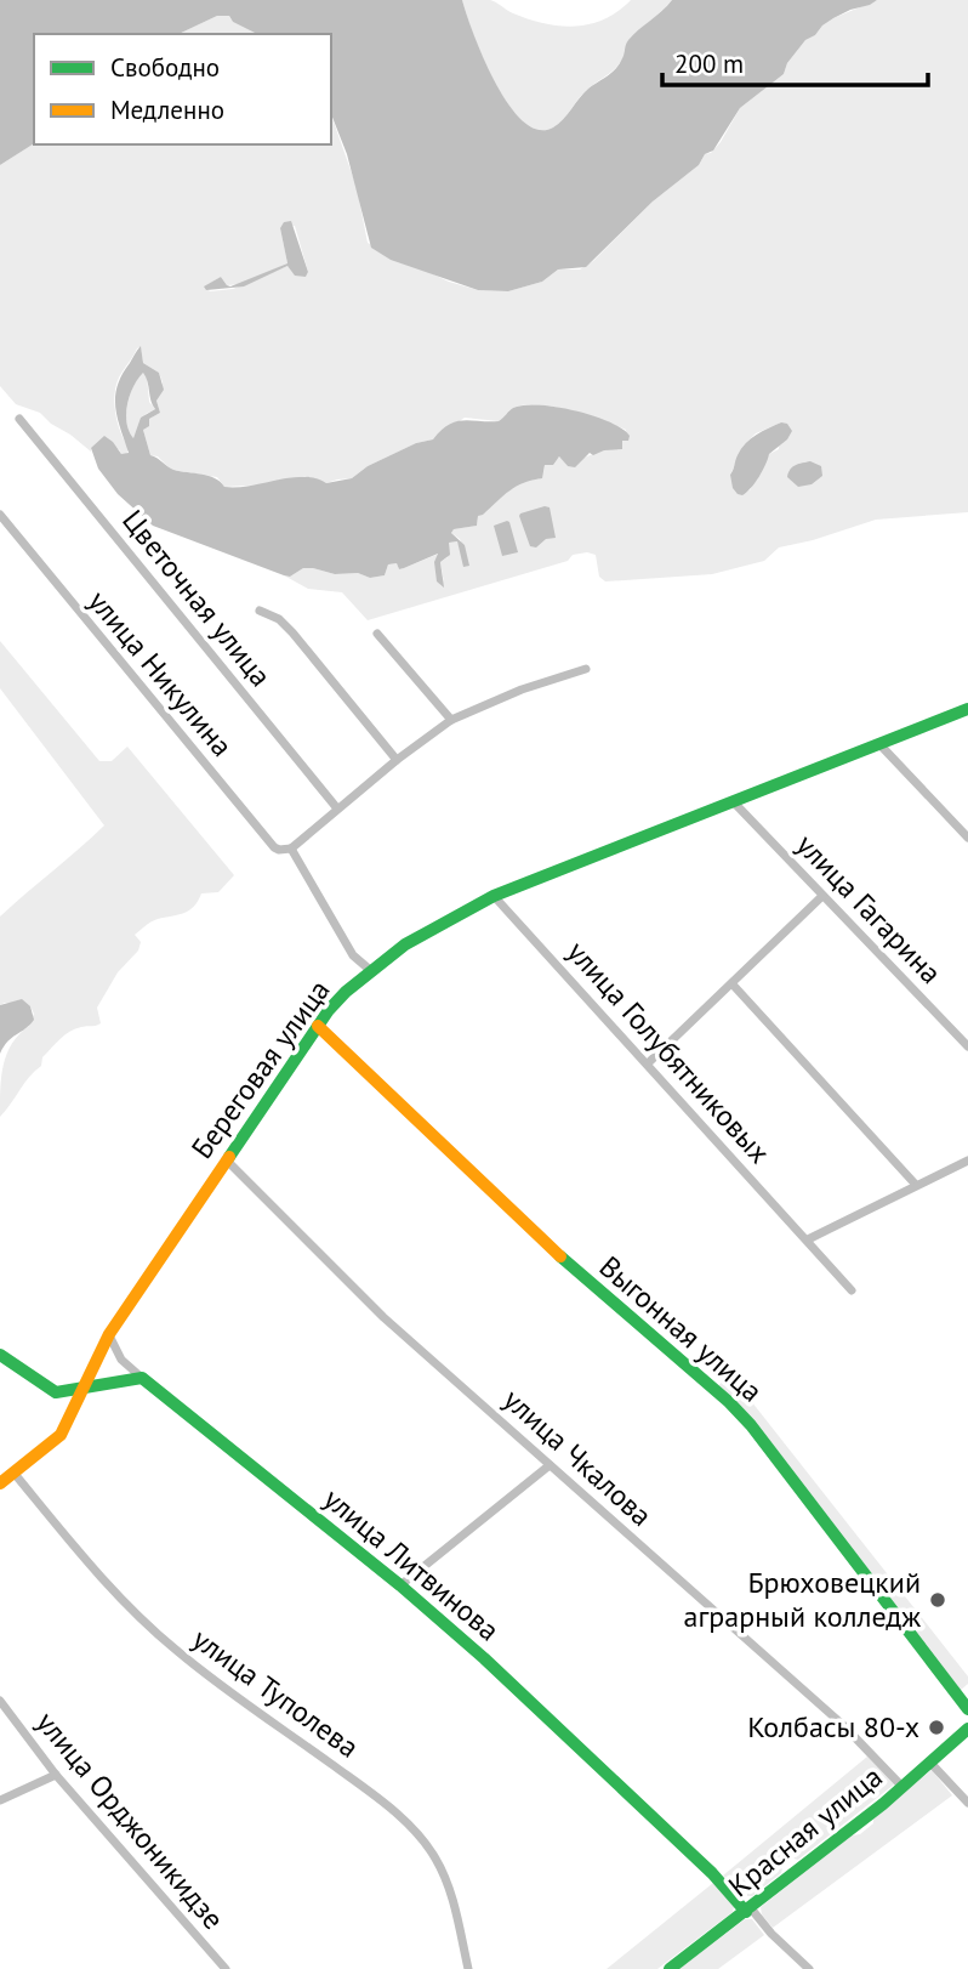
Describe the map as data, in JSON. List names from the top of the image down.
{
  "streets": {
    "street": [
      "Цветочная улица",
      "улица Никулина",
      "улица Гагарина",
      "улица Голубятниковых",
      "Береговая улица",
      "Выгонная улица",
      "улица Чкалова",
      "улица Литвинова",
      "улица Туполева",
      "улица Орджоникидзе",
      "Красная улица"
    ]
  },
  "crossings": [
    ["улица Гагарина", "Береговая улица"],
    ["улица Голубятниковых", "Береговая улица"],
    ["Береговая улица", "Выгонная улица"],
    ["Береговая улица", "улица Чкалова"],
    ["Береговая улица", "улица Туполева"],
    ["улица Чкалова", "Красная улица"],
    ["улица Литвинова", "Красная улица"]
  ],
  "places": ["Брюховецкий аграрный колледж", "Колбасы 80-х"],
  "legend": ["Свободно", "Медленно"],
  "scale_bar": "200 m"
}
